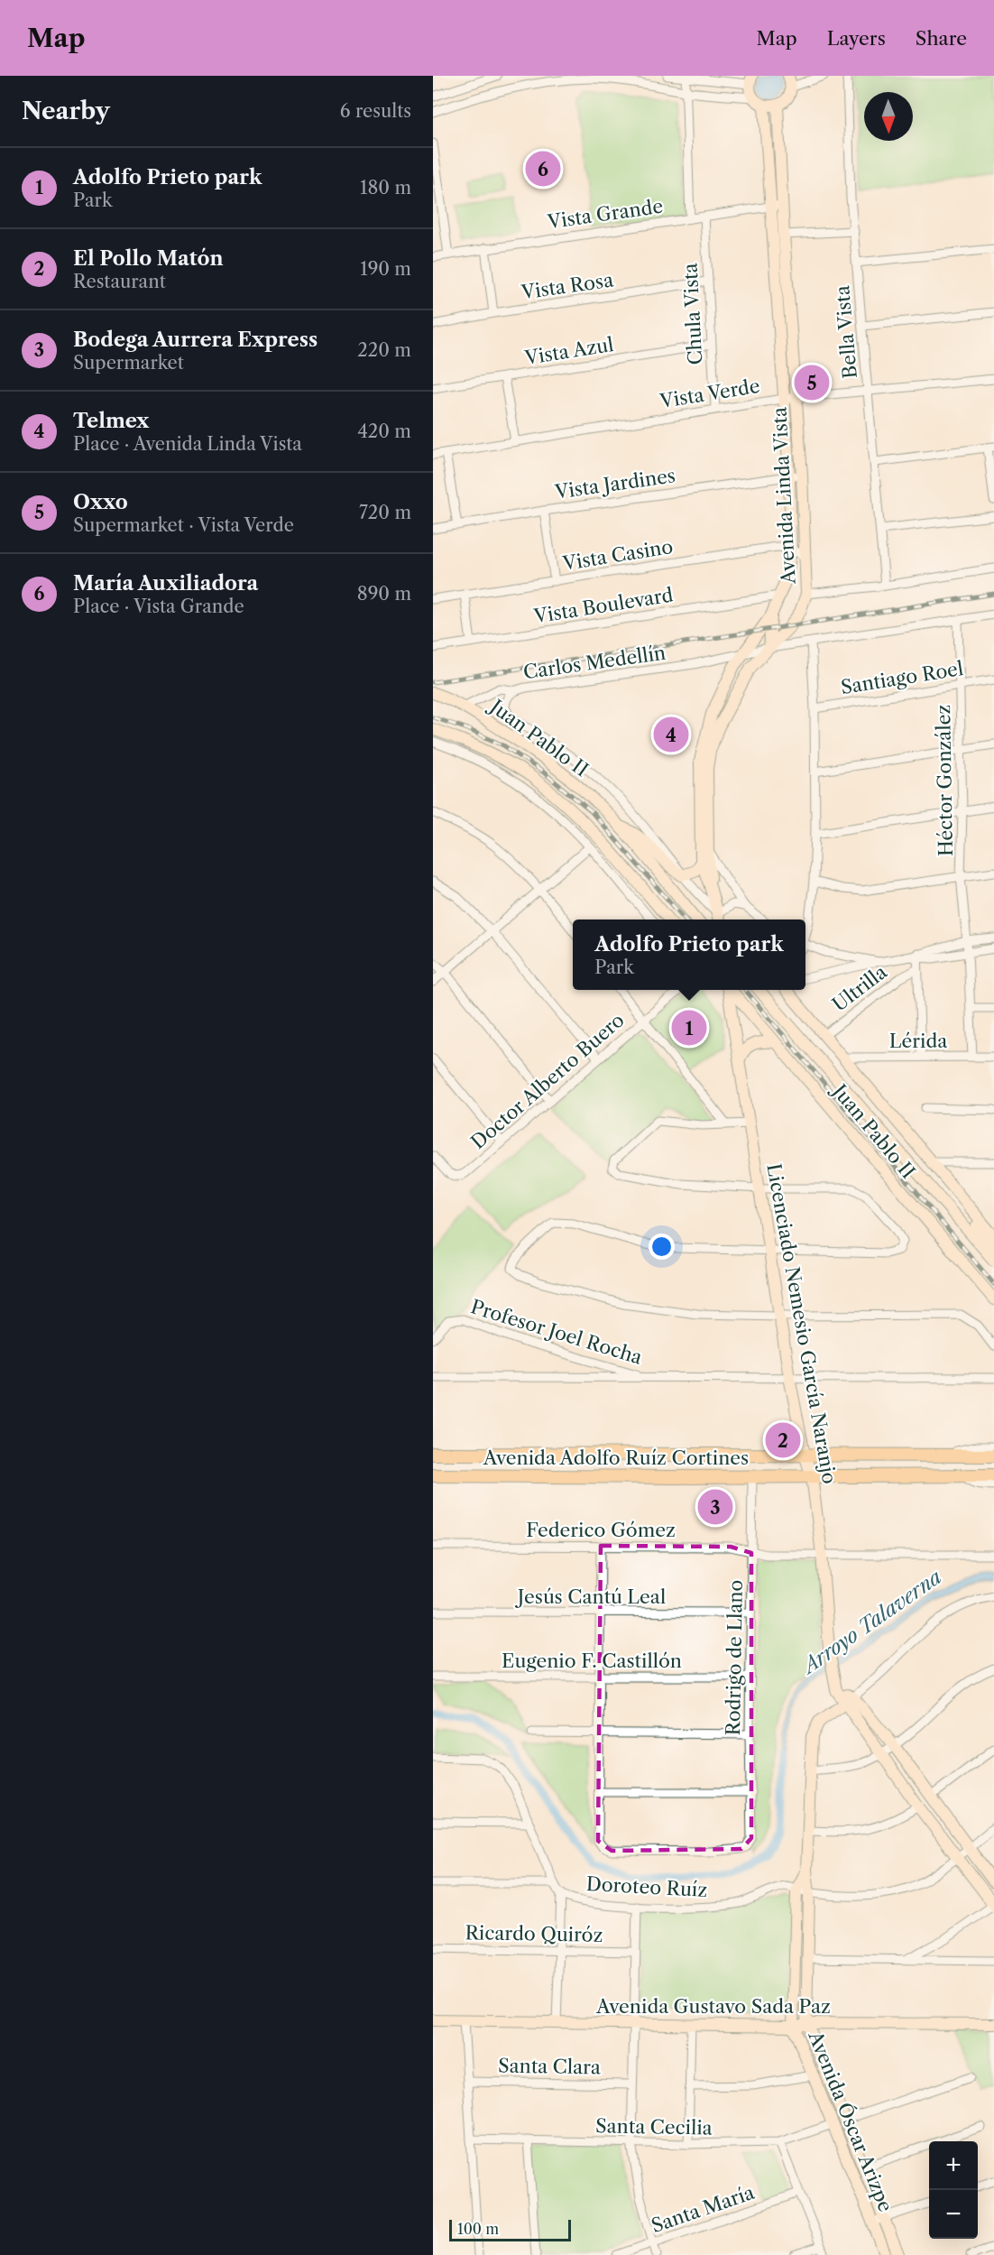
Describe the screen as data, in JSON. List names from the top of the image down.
{
  "streets": {
    "main road": ["Avenida Adolfo Ruíz Cortines"],
    "street": [
      "Vista Grande",
      "Vista Rosa",
      "Chula Vista",
      "Bella Vista",
      "Vista Azul",
      "Vista Verde",
      "Vista Jardines",
      "Avenida Linda Vista",
      "Vista Casino",
      "Vista Boulevard",
      "Carlos Medellín",
      "Santiago Roel",
      "Juan Pablo II",
      "Héctor González",
      "Ultrilla",
      "Lérida",
      "Doctor Alberto Buero",
      "Licenciado Nemesio García Naranjo",
      "Profesor Joel Rocha",
      "Federico Gómez",
      "Jesús Cantú Leal",
      "Rodrigo de Llano",
      "Eugenio F. Castillón",
      "Doroteo Ruíz",
      "Ricardo Quiróz",
      "Avenida Gustavo Sada Paz",
      "Santa Clara",
      "Avenida Óscar Arizpe",
      "Santa Cecilia",
      "Santa María"
    ]
  },
  "crossings": [
    ["Vista Grande", "Chula Vista"],
    ["Vista Grande", "Avenida Linda Vista"],
    ["Vista Rosa", "Chula Vista"],
    ["Chula Vista", "Vista Azul"],
    ["Chula Vista", "Vista Verde"],
    ["Bella Vista", "Vista Verde"],
    ["Vista Verde", "Avenida Linda Vista"],
    ["Vista Jardines", "Avenida Linda Vista"],
    ["Avenida Linda Vista", "Vista Casino"],
    ["Avenida Linda Vista", "Vista Boulevard"],
    ["Avenida Linda Vista", "Carlos Medellín"],
    ["Carlos Medellín", "Héctor González"],
    ["Santiago Roel", "Héctor González"],
    ["Héctor González", "Lérida"],
    ["Licenciado Nemesio García Naranjo", "Profesor Joel Rocha"],
    ["Licenciado Nemesio García Naranjo", "Avenida Adolfo Ruíz Cortines"],
    ["Licenciado Nemesio García Naranjo", "Federico Gómez"],
    ["Licenciado Nemesio García Naranjo", "Avenida Óscar Arizpe"],
    ["Avenida Adolfo Ruíz Cortines", "Rodrigo de Llano"],
    ["Federico Gómez", "Rodrigo de Llano"],
    ["Jesús Cantú Leal", "Rodrigo de Llano"],
    ["Rodrigo de Llano", "Eugenio F. Castillón"],
    ["Doroteo Ruíz", "Avenida Óscar Arizpe"],
    ["Avenida Gustavo Sada Paz", "Avenida Óscar Arizpe"],
    ["Avenida Óscar Arizpe", "Santa Cecilia"]
  ],
  "water": ["Arroyo Talaverna"],
  "scale_bar": "100 m",
  "north": "bottom",
  "page": {
    "header": "Map",
    "nav": ["Map", "Layers", "Share"],
    "heading": ["Nearby", "6 results"],
    "list": [
      {
        "mark": "1",
        "name": "Adolfo Prieto park",
        "note": "Park",
        "value": "180 m"
      },
      {
        "mark": "2",
        "name": "El Pollo Matón",
        "note": "Restaurant",
        "value": "190 m"
      },
      {
        "mark": "3",
        "name": "Bodega Aurrera Express",
        "note": "Supermarket",
        "value": "220 m"
      },
      {
        "mark": "4",
        "name": "Telmex",
        "note": "Place · Avenida Linda Vista",
        "value": "420 m"
      },
      {
        "mark": "5",
        "name": "Oxxo",
        "note": "Supermarket · Vista Verde",
        "value": "720 m"
      },
      {
        "mark": "6",
        "name": "María Auxiliadora",
        "note": "Place · Vista Grande",
        "value": "890 m"
      }
    ],
    "pins": [
      "6",
      "5",
      "4",
      "1",
      "2",
      "3"
    ],
    "popup": ["Adolfo Prieto park", "Park"],
    "map_buttons": ["+", "−"],
    "scale": "100 m"
  }
}
